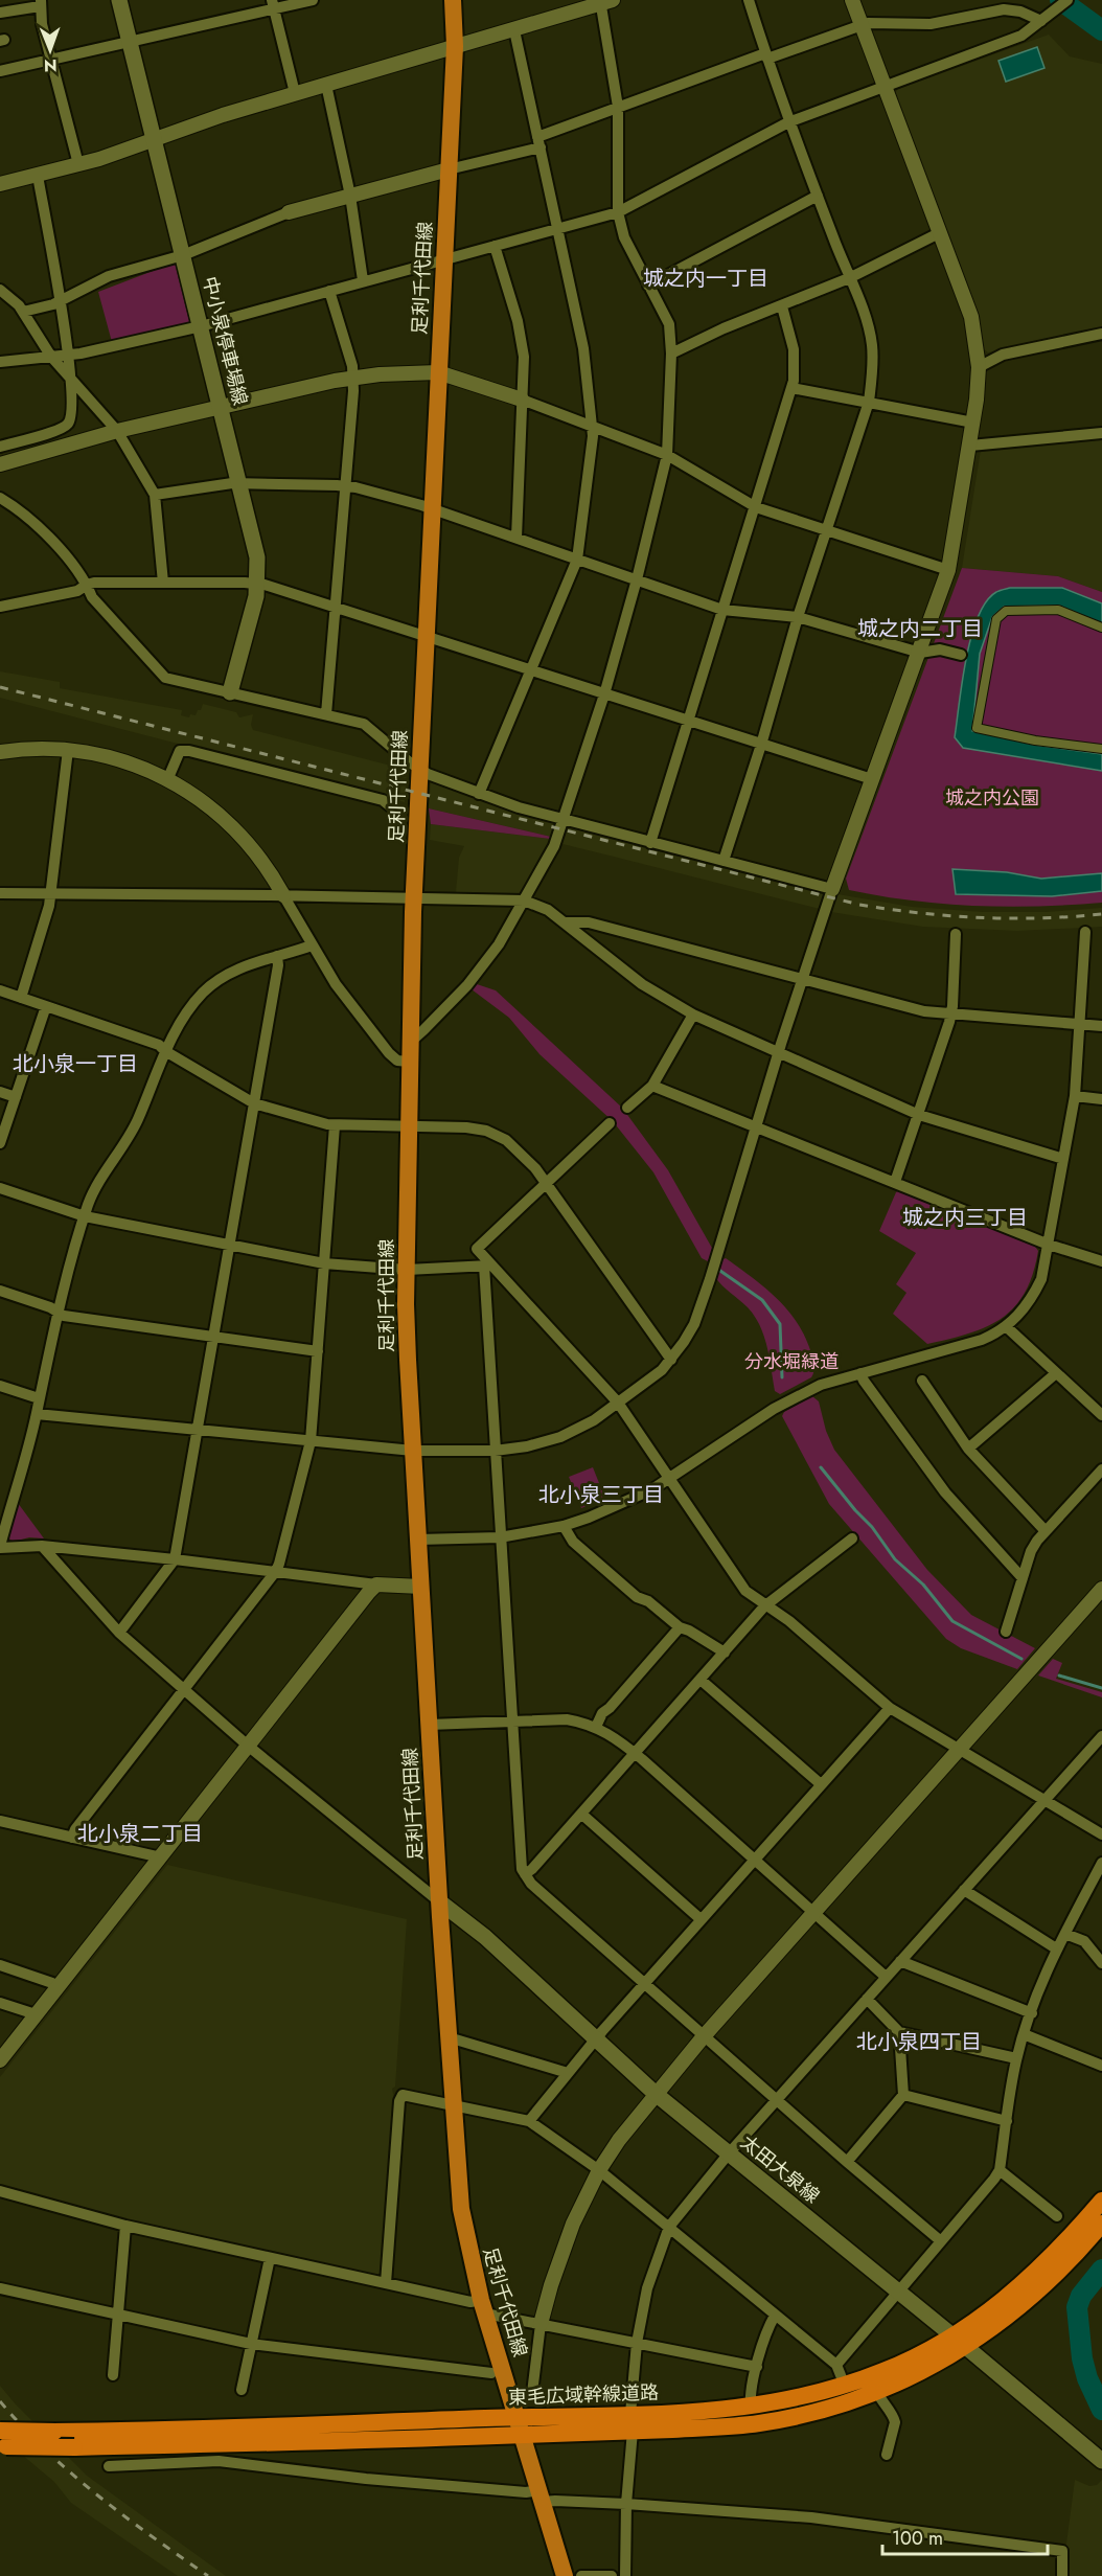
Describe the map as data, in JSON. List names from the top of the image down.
{
  "streets": {
    "highway": ["東毛広域幹線道路"],
    "main road": ["足利千代田線", "中小泉停車場線", "太田大泉線"]
  },
  "crossings": [
    ["足利千代田線", "太田大泉線"],
    ["足利千代田線", "東毛広域幹線道路"],
    ["太田大泉線", "東毛広域幹線道路"]
  ],
  "districts": [
    "城之内一丁目",
    "城之内二丁目",
    "北小泉一丁目",
    "城之内三丁目",
    "北小泉三丁目",
    "北小泉二丁目",
    "北小泉四丁目"
  ],
  "parks": ["城之内公園", "分水堀緑道"],
  "scale_bar": "100 m",
  "north": "bottom"
}
